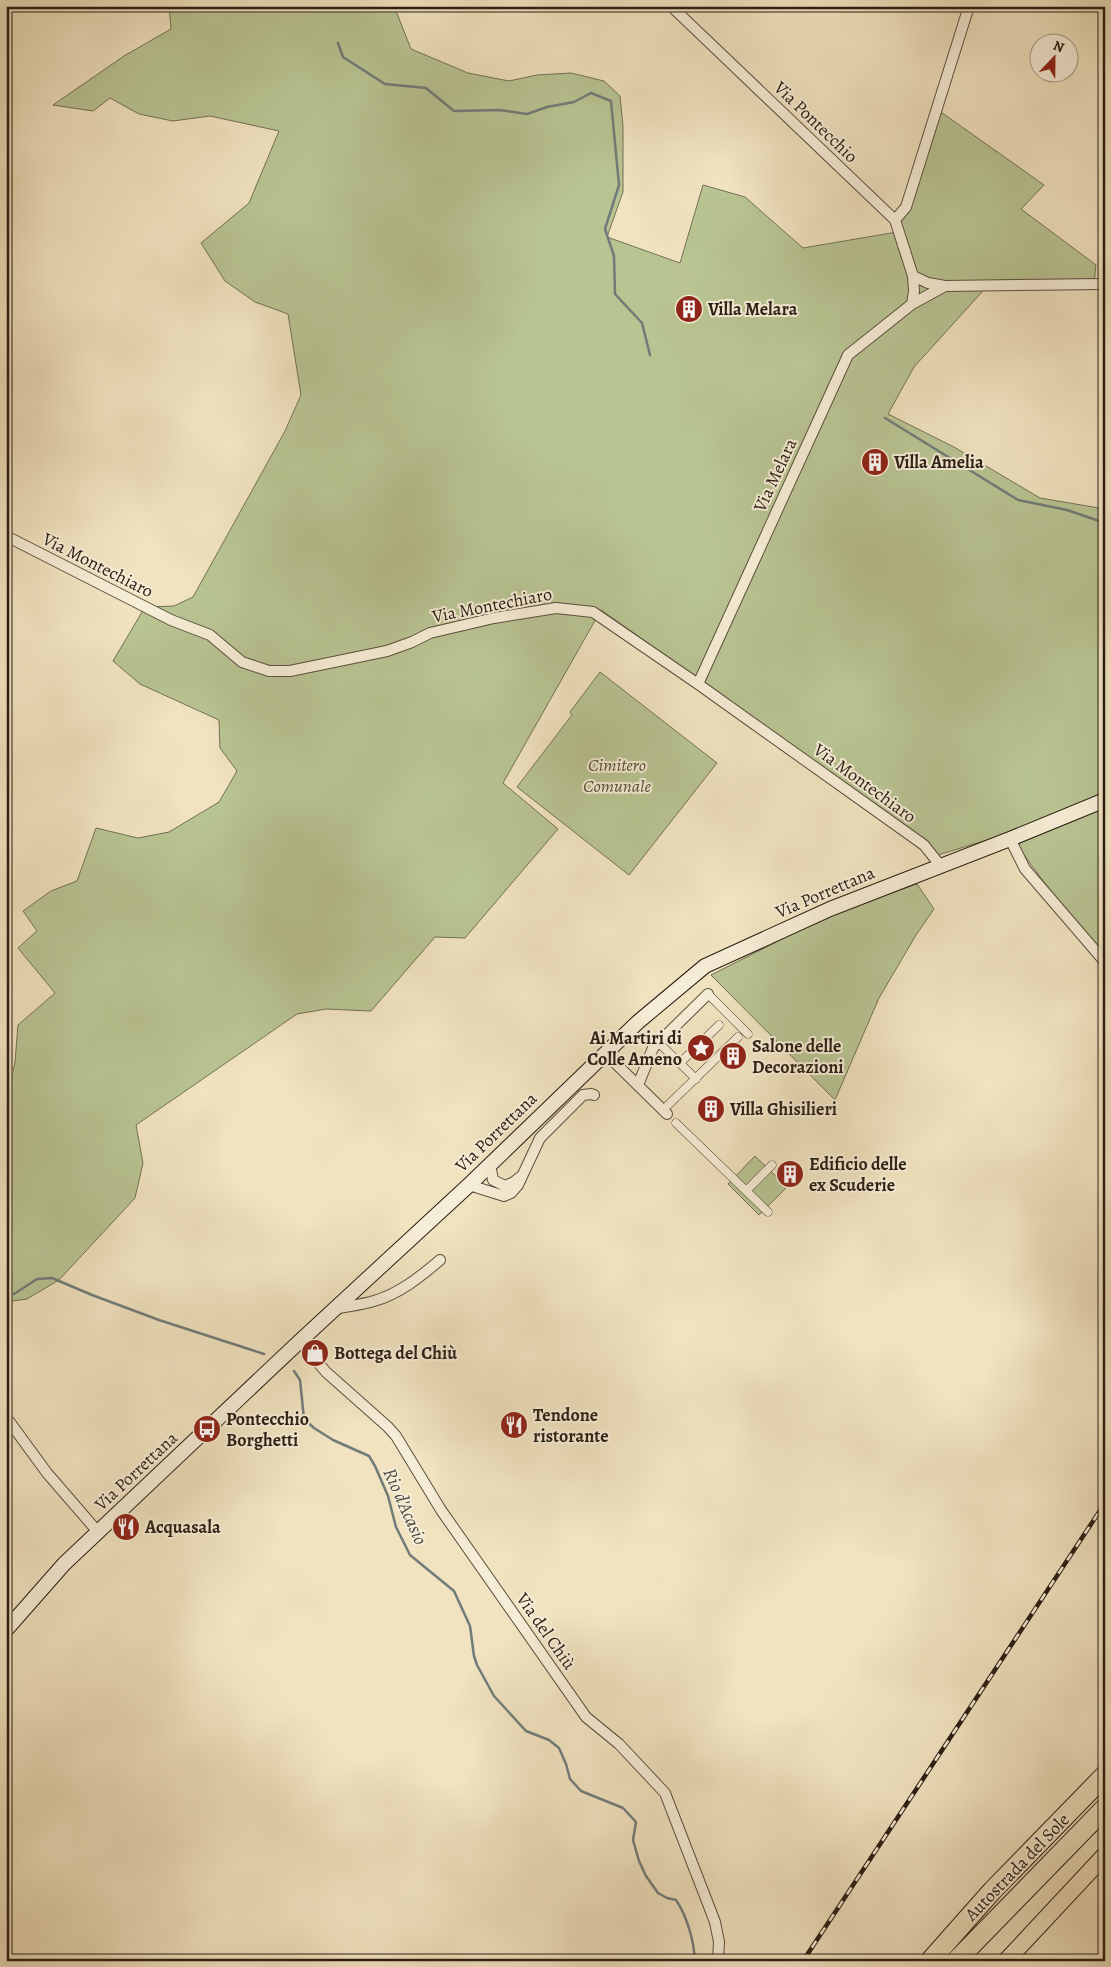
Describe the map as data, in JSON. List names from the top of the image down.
{
  "streets": {
    "highway": ["Autostrada del Sole"],
    "main road": ["Via Porrettana"],
    "street": [
      "Via Pontecchio",
      "Via Melara",
      "Via Montechiaro",
      "Via del Chiù"
    ]
  },
  "crossings": [
    ["Via Pontecchio", "Via Melara"],
    ["Via Melara", "Via Montechiaro"],
    ["Via Montechiaro", "Via Porrettana"],
    ["Via Porrettana", "Via del Chiù"]
  ],
  "water": ["Rio d'Acasio"],
  "parks": ["Cimitero Comunale"],
  "places": {
    "building": [
      "Villa Melara",
      "Villa Amelia",
      "Salone delle Decorazioni",
      "Villa Ghisilieri",
      "Edificio delle ex Scuderie"
    ],
    "place": ["Ai Martiri di Colle Ameno"],
    "shop": ["Bottega del Chiù"],
    "restaurant": ["Tendone ristorante", "Acquasala"],
    "bus stop": ["Pontecchio Borghetti"]
  },
  "north": "top"
}
